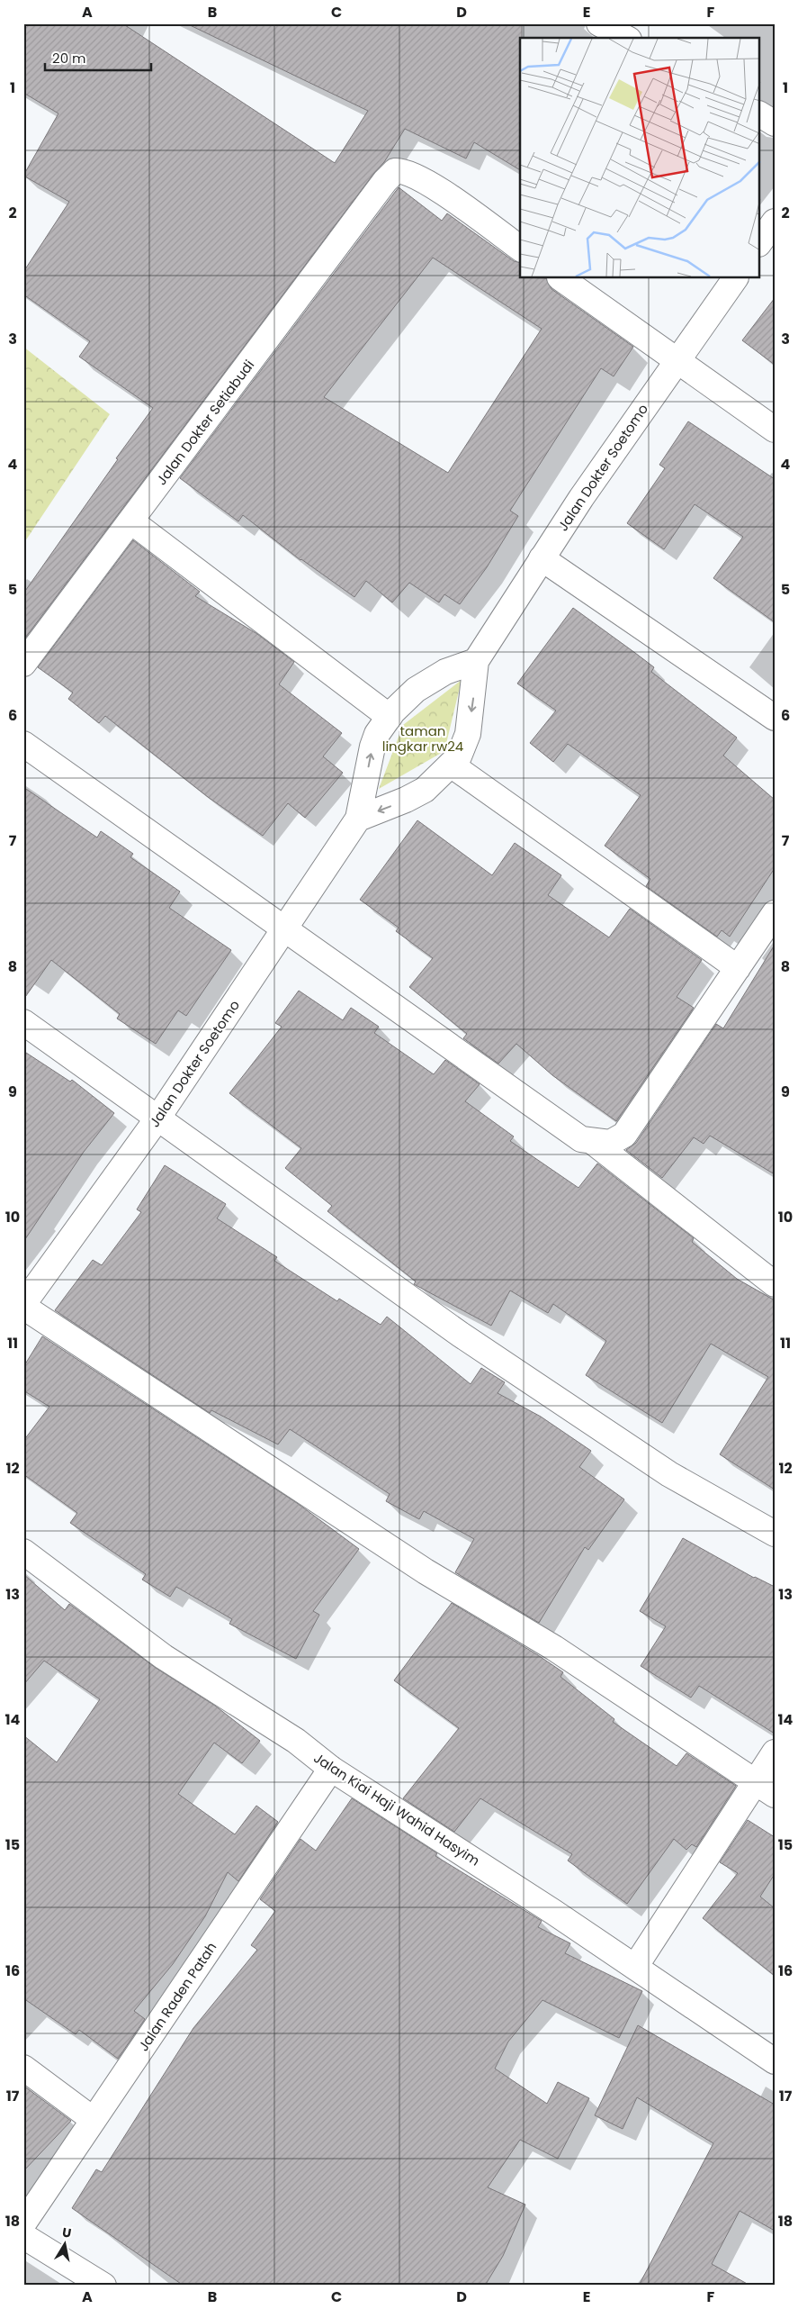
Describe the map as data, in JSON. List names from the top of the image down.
{
  "streets": {
    "street": [
      "Jalan Dokter Setiabudi",
      "Jalan Dokter Soetomo",
      "Jalan Kiai Haji Wahid Hasyim",
      "Jalan Raden Patah"
    ]
  },
  "crossings": [
    ["Jalan Kiai Haji Wahid Hasyim", "Jalan Raden Patah"]
  ],
  "parks": ["taman lingkar rw24"],
  "scale_bar": "20 m",
  "north": "top",
  "grid": {
    "columns": [
      "A",
      "B",
      "C",
      "D",
      "E",
      "F"
    ],
    "rows": [
      "1",
      "2",
      "3",
      "4",
      "5",
      "6",
      "7",
      "8",
      "9",
      "10",
      "11",
      "12",
      "13",
      "14",
      "15",
      "16",
      "17",
      "18"
    ]
  }
}
